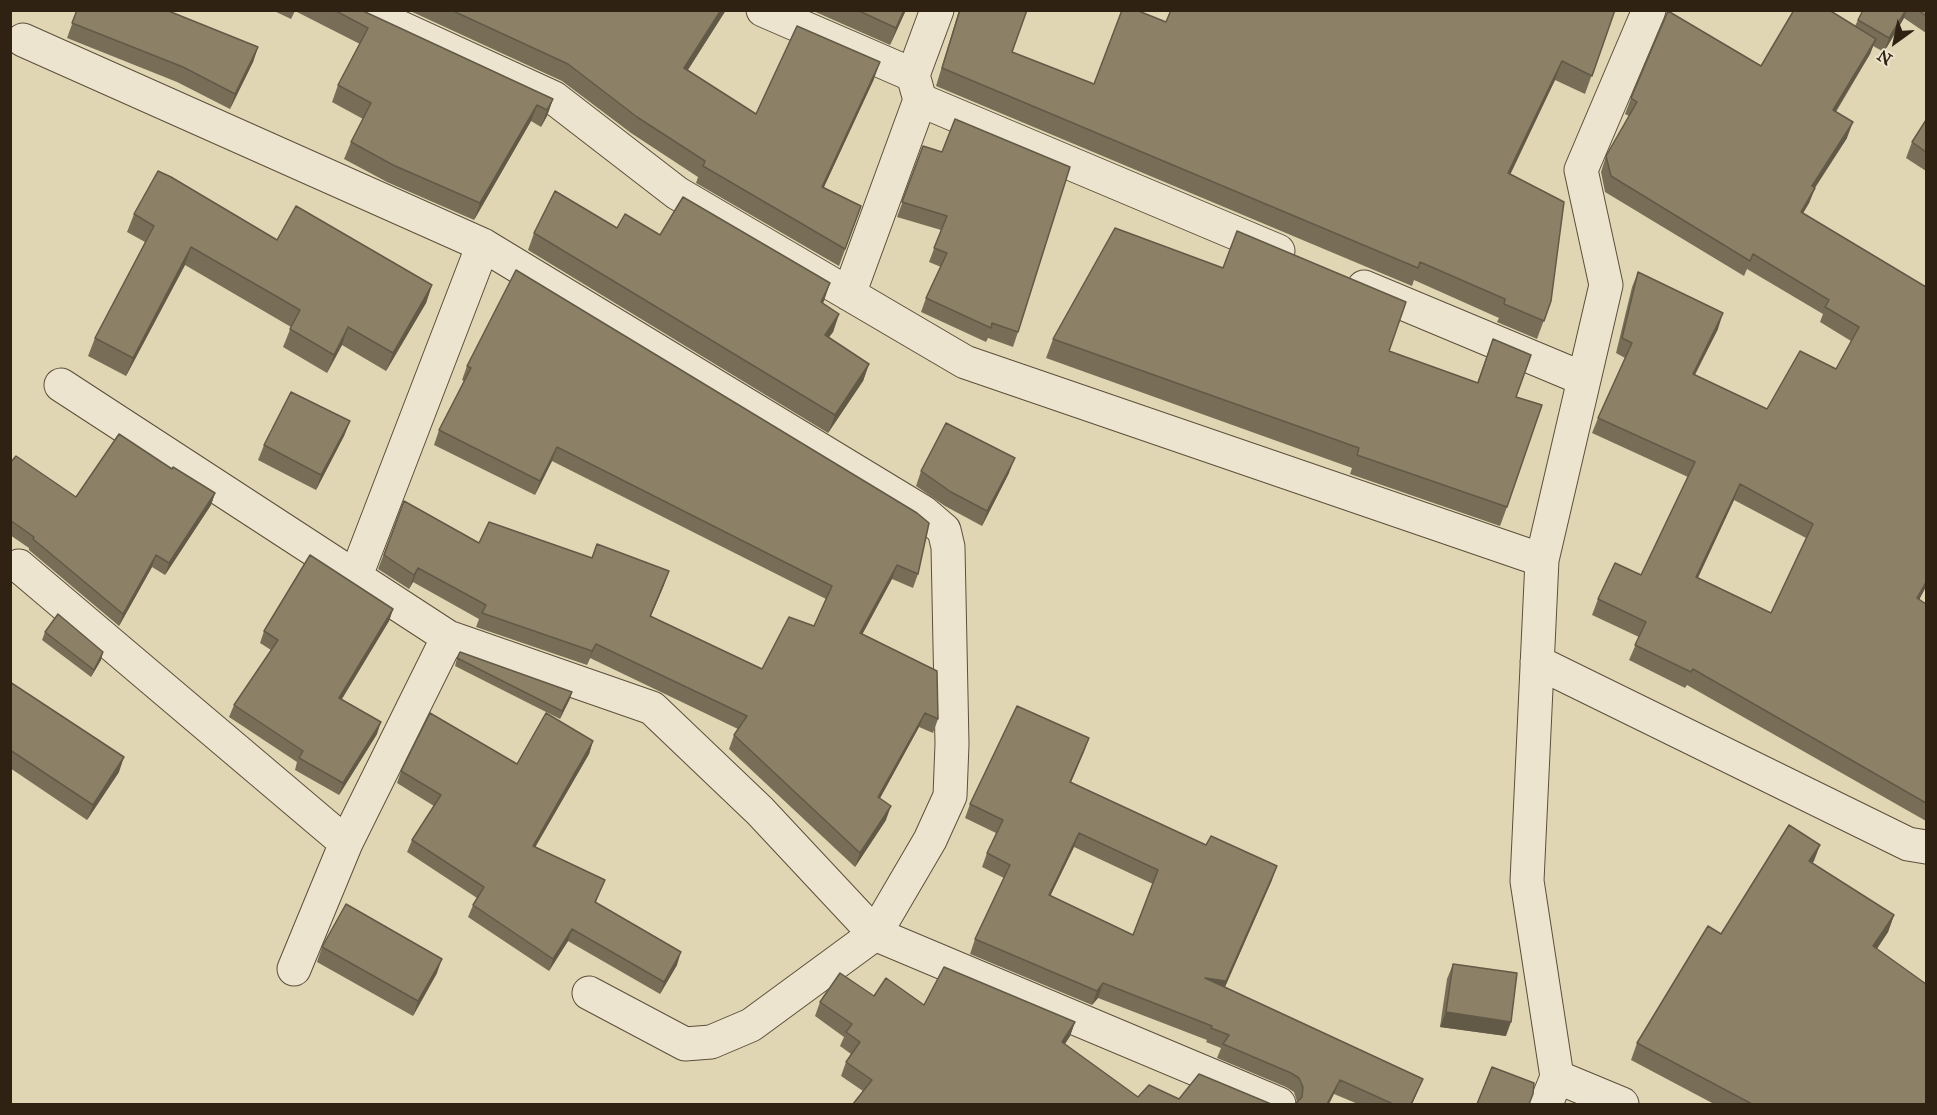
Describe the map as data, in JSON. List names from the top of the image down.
{
  "north": "bottom left"
}
